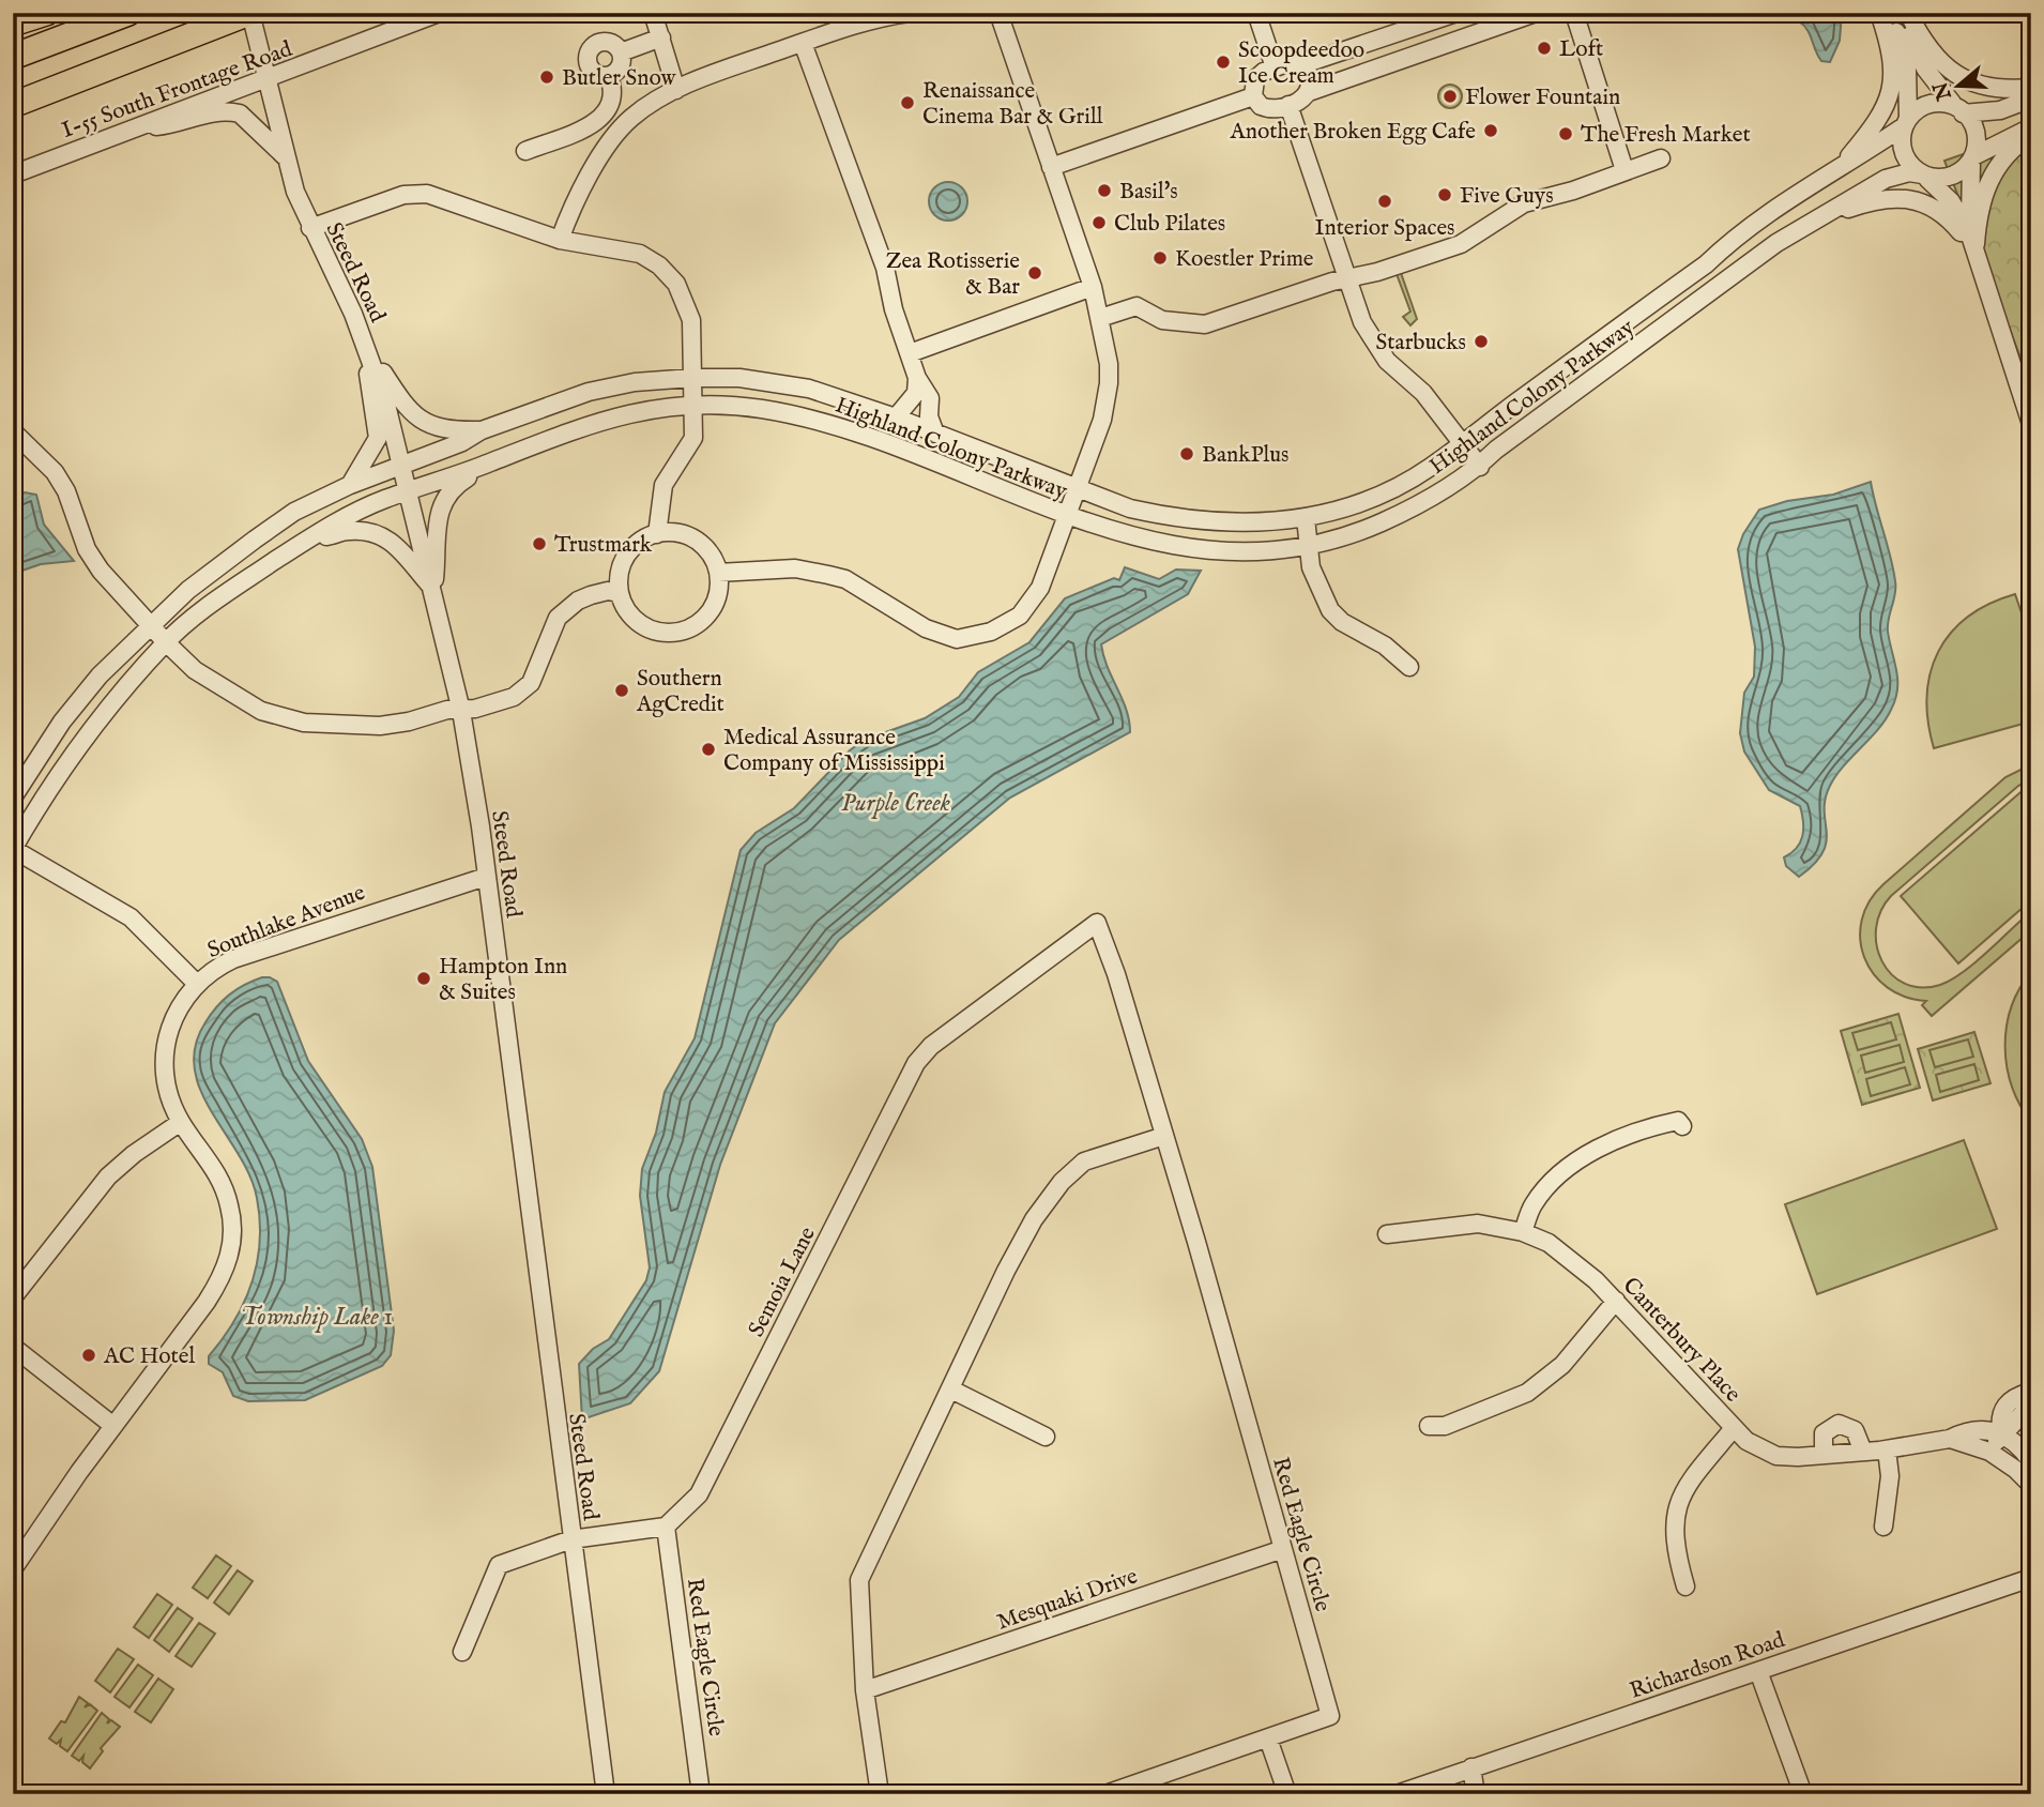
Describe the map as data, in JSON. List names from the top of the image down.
{
  "streets": {
    "street": [
      "I-55 South Frontage Road",
      "Steed Road",
      "Highland Colony Parkway",
      "Southlake Avenue",
      "Semoia Lane",
      "Canterbury Place",
      "Red Eagle Circle",
      "Mesquaki Drive",
      "Richardson Road"
    ]
  },
  "crossings": [
    ["I-55 South Frontage Road", "Steed Road"],
    ["Steed Road", "Highland Colony Parkway"],
    ["Steed Road", "Southlake Avenue"],
    ["Semoia Lane", "Red Eagle Circle"],
    ["Red Eagle Circle", "Mesquaki Drive"]
  ],
  "water": ["Purple Creek", "Township Lake 1"],
  "places": [
    "Loft",
    "Scoopdeedoo Ice Cream",
    "Butler Snow",
    "Flower Fountain",
    "Renaissance Cinema Bar & Grill",
    "Another Broken Egg Cafe",
    "The Fresh Market",
    "Basil's",
    "Five Guys",
    "Interior Spaces",
    "Club Pilates",
    "Koestler Prime",
    "Zea Rotisserie & Bar",
    "Starbucks",
    "BankPlus",
    "Trustmark",
    "Southern AgCredit",
    "Medical Assurance Company of Mississippi",
    "Hampton Inn & Suites",
    "AC Hotel"
  ],
  "north": "left"
}
